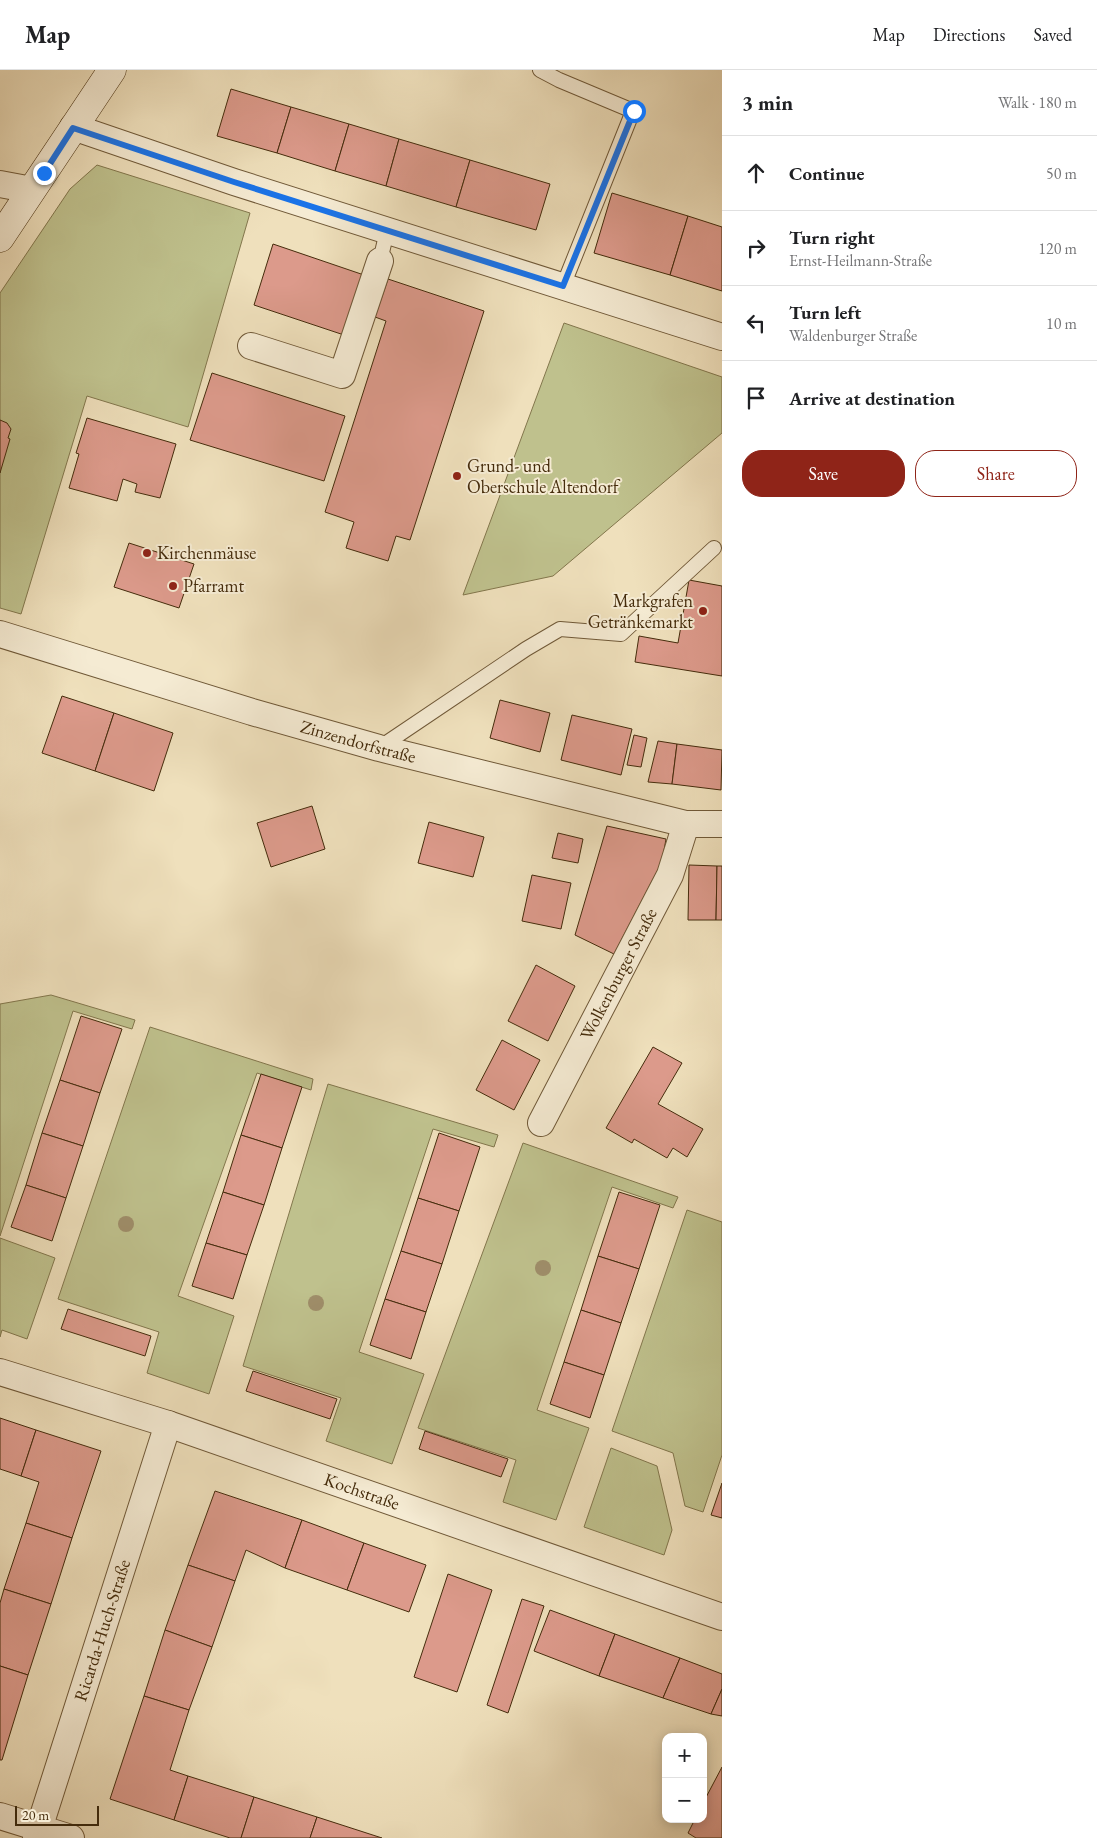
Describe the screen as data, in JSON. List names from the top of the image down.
{
  "streets": {
    "street": [
      "Zinzendorfstraße",
      "Wolkenburger Straße",
      "Kochstraße",
      "Ricarda-Huch-Straße"
    ]
  },
  "crossings": [
    ["Zinzendorfstraße", "Wolkenburger Straße"],
    ["Kochstraße", "Ricarda-Huch-Straße"]
  ],
  "places": [
    "Grund- und Oberschule Altendorf",
    "Kirchenmäuse",
    "Pfarramt",
    "Markgrafen Getränkemarkt"
  ],
  "scale_bar": "20 m",
  "page": {
    "header": "Map",
    "nav": ["Map", "Directions", "Saved"],
    "heading": ["3 min", "Walk · 180 m"],
    "list": [
      ["Continue", "50 m"],
      ["Turn right", "Ernst-Heilmann-Straße", "120 m"],
      ["Turn left", "Waldenburger Straße", "10 m"],
      "Arrive at destination"
    ],
    "buttons": ["Save", "Share"],
    "map_buttons": ["+", "−"],
    "scale": "20 m"
  }
}
